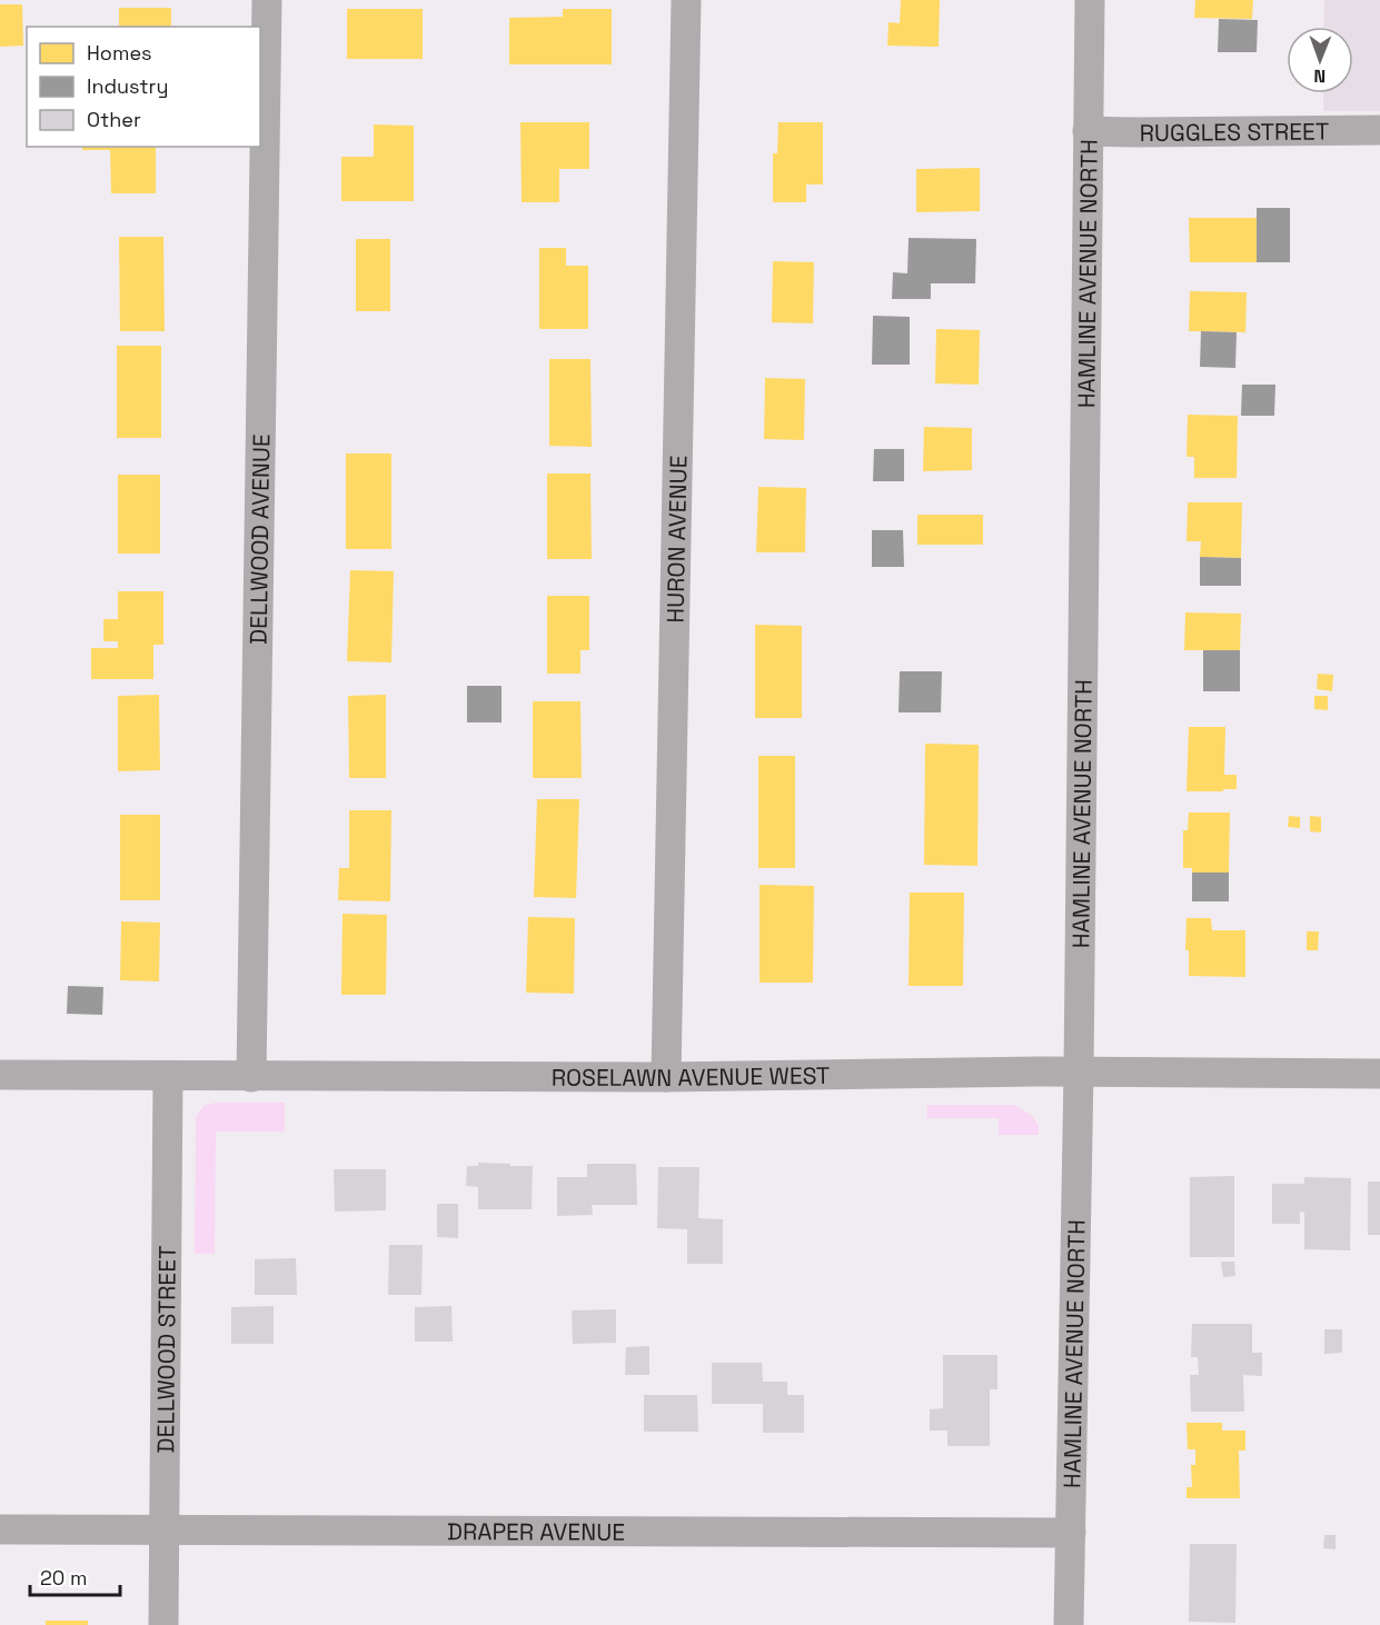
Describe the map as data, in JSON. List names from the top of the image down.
{
  "streets": {
    "street": [
      "RUGGLES STREET",
      "HAMLINE AVENUE NORTH",
      "DELLWOOD AVENUE",
      "HURON AVENUE",
      "ROSELAWN AVENUE WEST",
      "DELLWOOD STREET",
      "DRAPER AVENUE"
    ]
  },
  "crossings": [
    ["RUGGLES STREET", "HAMLINE AVENUE NORTH"],
    ["HAMLINE AVENUE NORTH", "ROSELAWN AVENUE WEST"],
    ["HAMLINE AVENUE NORTH", "DRAPER AVENUE"],
    ["DELLWOOD AVENUE", "ROSELAWN AVENUE WEST"],
    ["HURON AVENUE", "ROSELAWN AVENUE WEST"],
    ["ROSELAWN AVENUE WEST", "DELLWOOD STREET"],
    ["DELLWOOD STREET", "DRAPER AVENUE"]
  ],
  "legend": ["Homes", "Industry", "Other"],
  "scale_bar": "20 m",
  "north": "bottom"
}
